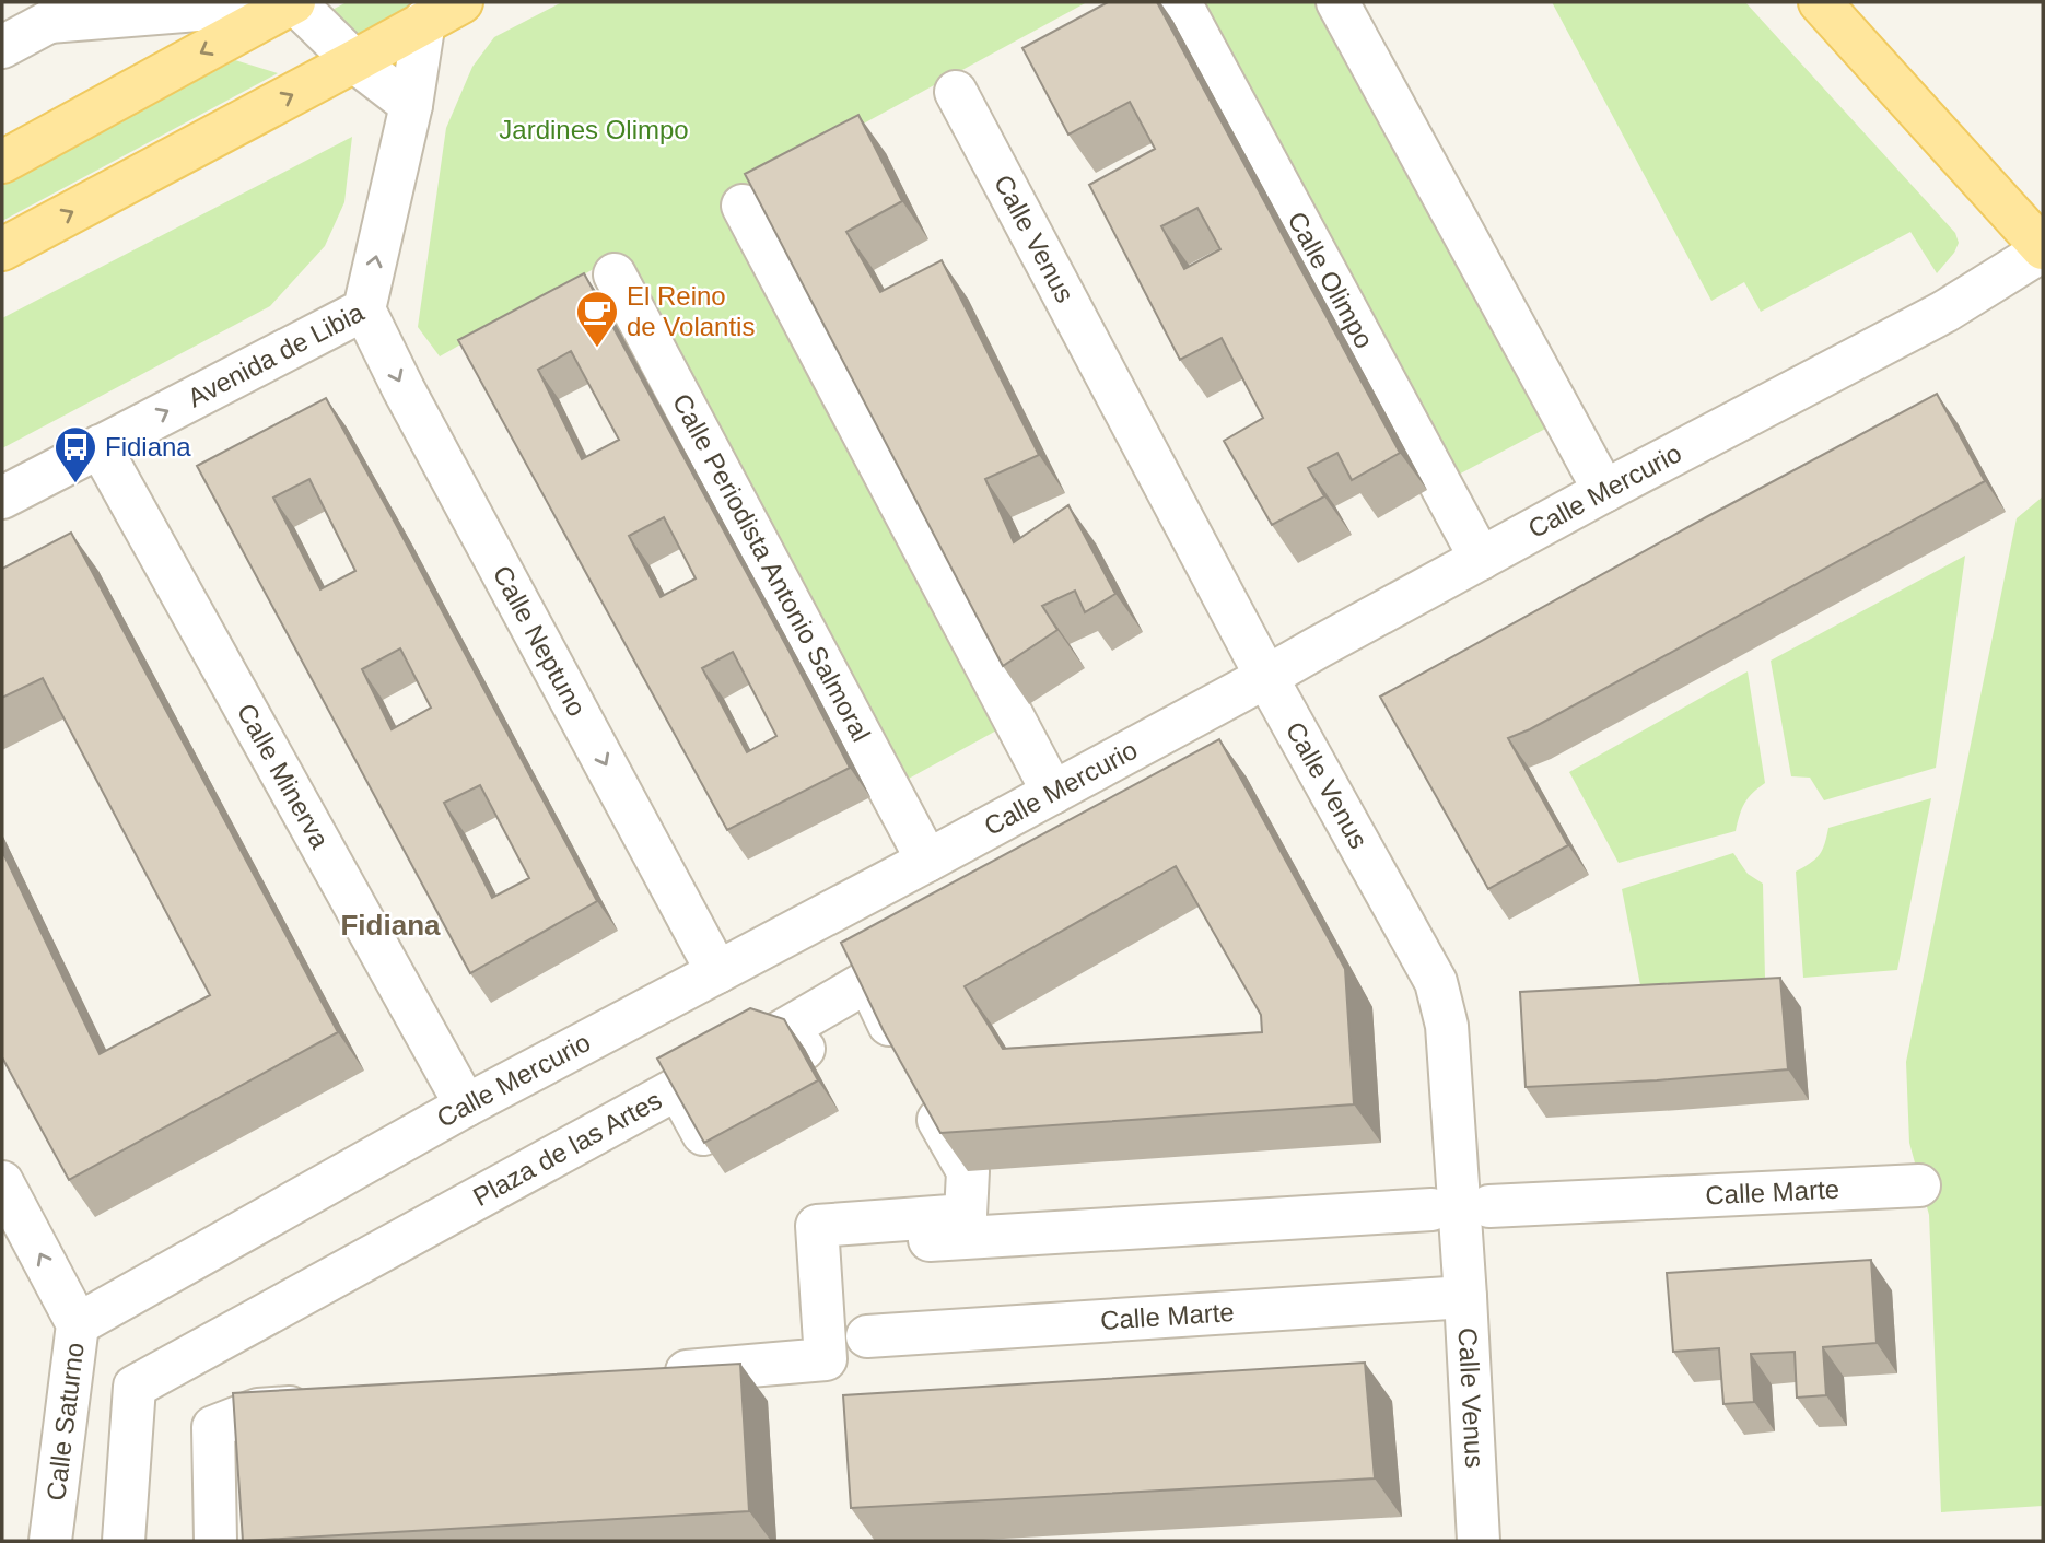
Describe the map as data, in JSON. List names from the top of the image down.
{
  "streets": {
    "street": [
      "Calle Venus",
      "Calle Olimpo",
      "Avenida de Libia",
      "Calle Mercurio",
      "Calle Periodista Antonio Salmoral",
      "Calle Neptuno",
      "Calle Minerva",
      "Plaza de las Artes",
      "Calle Marte",
      "Calle Saturno"
    ]
  },
  "crossings": [
    ["Calle Venus", "Calle Mercurio"],
    ["Calle Venus", "Calle Marte"],
    ["Calle Olimpo", "Calle Mercurio"],
    ["Avenida de Libia", "Calle Neptuno"],
    ["Avenida de Libia", "Calle Minerva"],
    ["Calle Mercurio", "Calle Periodista Antonio Salmoral"],
    ["Calle Mercurio", "Calle Neptuno"],
    ["Calle Mercurio", "Calle Minerva"],
    ["Calle Mercurio", "Calle Saturno"]
  ],
  "one_way": ["Avenida de Libia", "Calle Neptuno", "Calle Saturno"],
  "districts": ["Fidiana"],
  "parks": ["Jardines Olimpo"],
  "places": {
    "cafe": ["El Reino de Volantis"],
    "bus stop": ["Fidiana"]
  }
}
